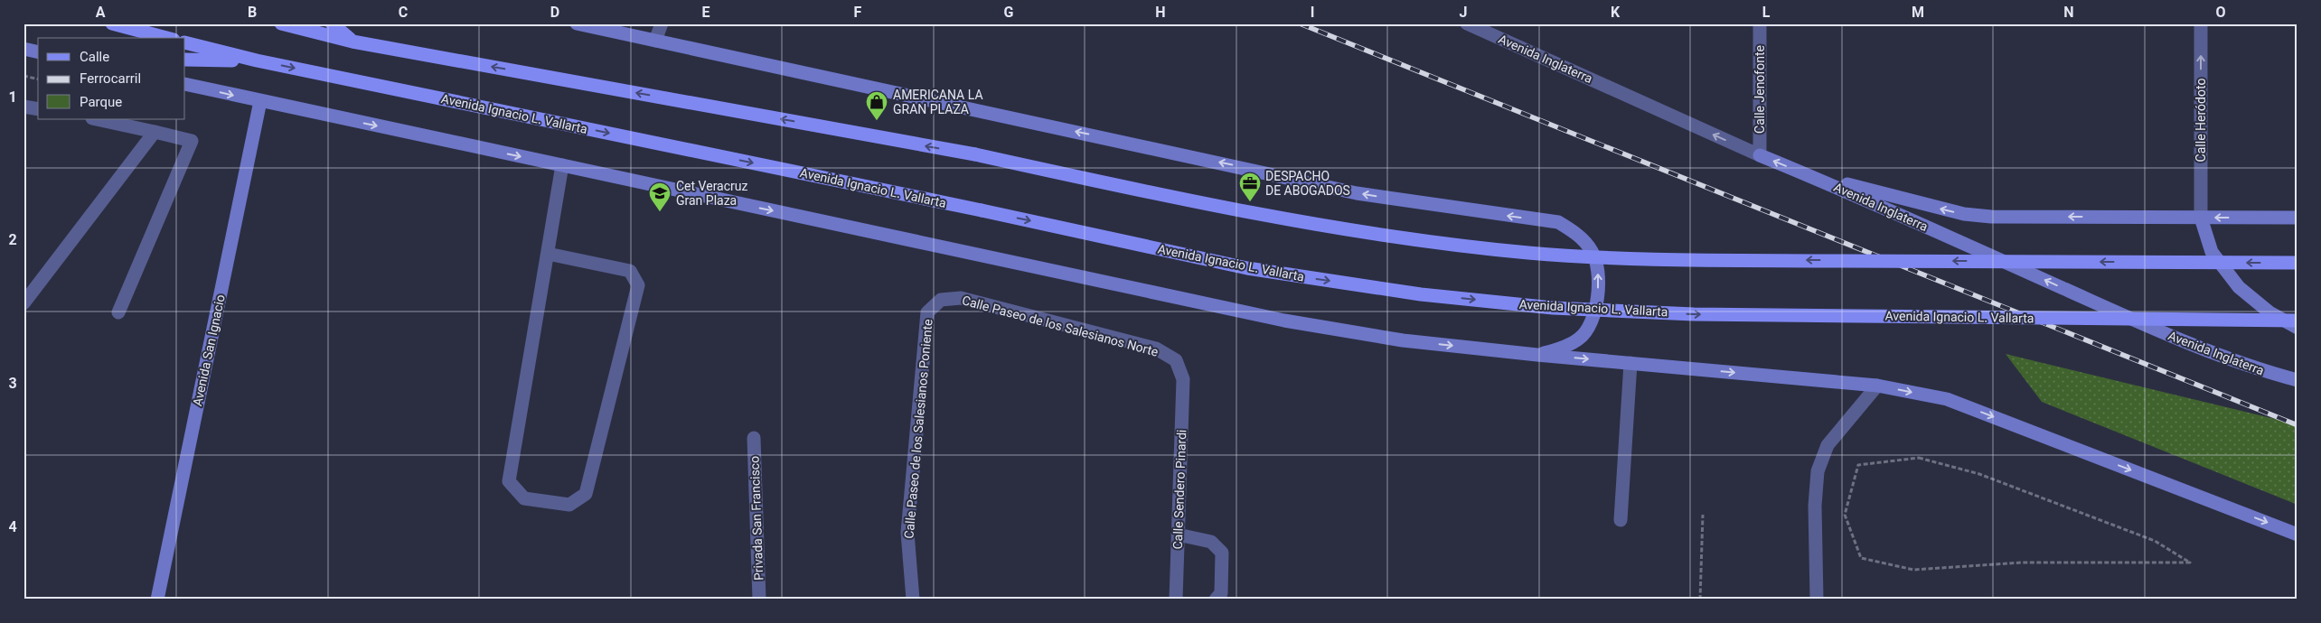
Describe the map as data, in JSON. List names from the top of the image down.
{
  "streets": {
    "main road": ["Avenida Inglaterra", "Avenida Ignacio L. Vallarta", "Avenida San Ignacio"],
    "street": [
      "Calle Jenofonte",
      "Calle Heródoto",
      "Calle Paseo de los Salesianos Norte",
      "Calle Paseo de los Salesianos Poniente",
      "Calle Sendero Pinardi",
      "Privada San Francisco"
    ]
  },
  "crossings": [
    ["Avenida Inglaterra", "Calle Jenofonte"],
    ["Calle Paseo de los Salesianos Norte", "Calle Paseo de los Salesianos Poniente"],
    ["Calle Paseo de los Salesianos Norte", "Calle Sendero Pinardi"]
  ],
  "one_way": ["Avenida Inglaterra", "Calle Heródoto"],
  "places": {
    "shop": ["AMERICANA LA GRAN PLAZA"],
    "office": ["DESPACHO DE ABOGADOS"],
    "school or university": ["Cet Veracruz Gran Plaza"]
  },
  "legend": ["Calle", "Ferrocarril", "Parque"],
  "grid": {
    "columns": [
      "A",
      "B",
      "C",
      "D",
      "E",
      "F",
      "G",
      "H",
      "I",
      "J",
      "K",
      "L",
      "M",
      "N",
      "O"
    ],
    "rows": [
      "1",
      "2",
      "3",
      "4"
    ]
  }
}
